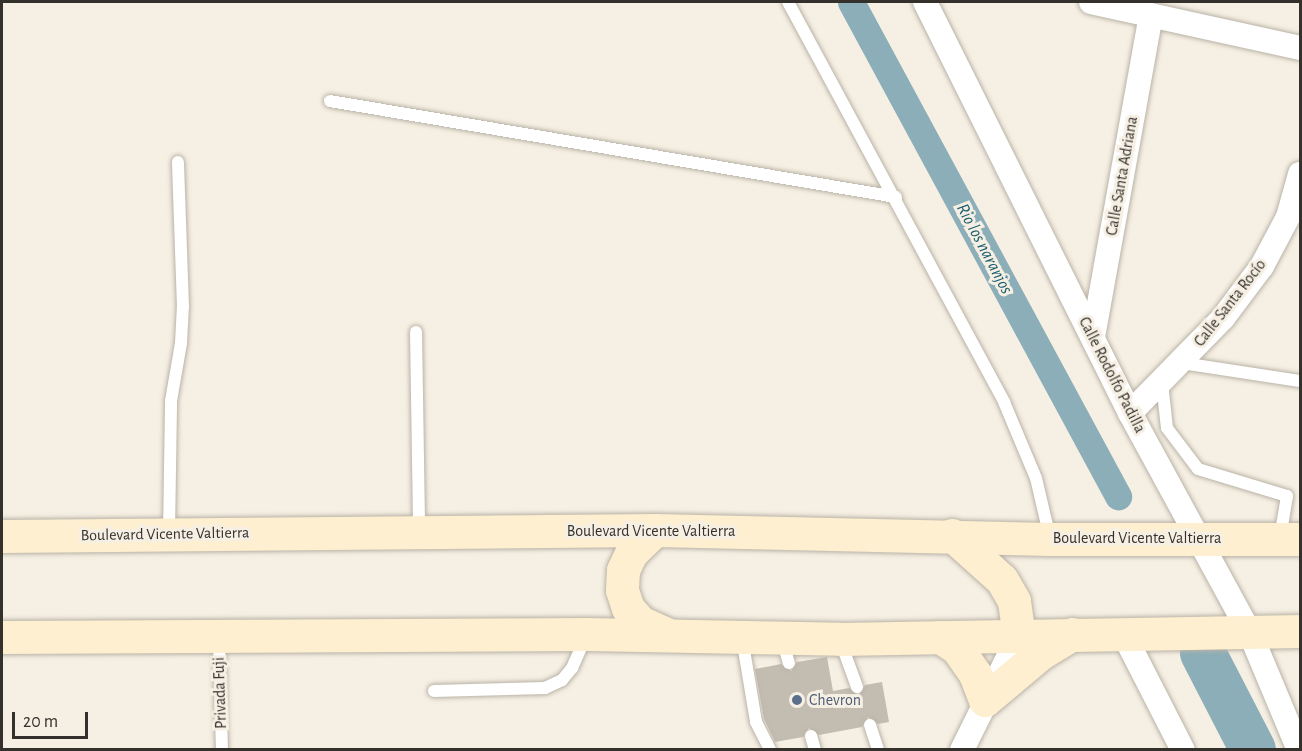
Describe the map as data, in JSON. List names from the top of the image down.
{
  "streets": {
    "main road": ["Boulevard Vicente Valtierra"],
    "street": ["Calle Santa Adriana", "Calle Santa Rocío", "Calle Rodolfo Padilla"],
    "lane": ["Privada Fuji"]
  },
  "crossings": [
    ["Calle Santa Adriana", "Calle Rodolfo Padilla"],
    ["Calle Santa Rocío", "Calle Rodolfo Padilla"],
    ["Calle Rodolfo Padilla", "Boulevard Vicente Valtierra"]
  ],
  "water": ["Rio los naranjos"],
  "places": ["Chevron"],
  "scale_bar": "20 m"
}
